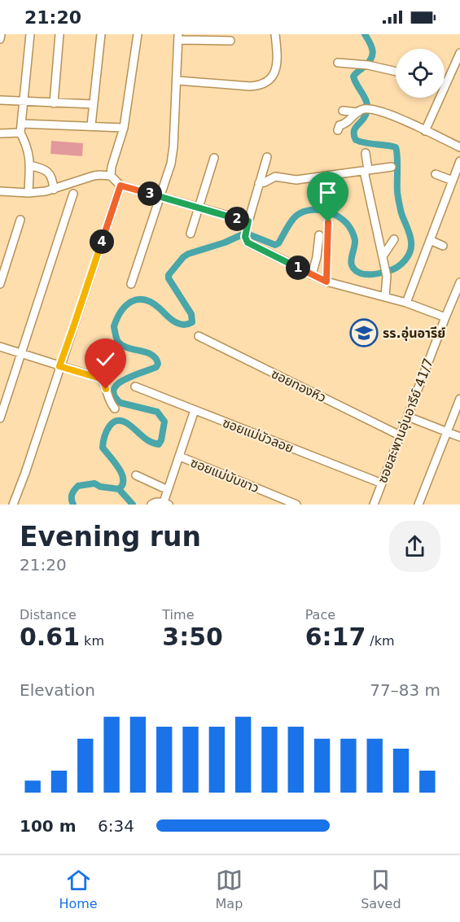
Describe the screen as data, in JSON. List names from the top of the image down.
{
  "streets": {
    "street": [
      "ซอยทองหิว",
      "ซอยสะพานอุ่นอารีย์ 41/7",
      "ซอยแม่บัวลอย",
      "ซอยแม่บับขาว"
    ]
  },
  "crossings": [
    ["ซอยทองหิว", "ซอยสะพานอุ่นอารีย์ 41/7"],
    ["ซอยสะพานอุ่นอารีย์ 41/7", "ซอยแม่บัวลอย"]
  ],
  "places": {
    "school or university": ["รร.อุ่นอารีย์"]
  },
  "page": {
    "status": "21:20",
    "pins": [
      "3",
      "2",
      "4",
      "1"
    ],
    "heading": ["Evening run", "21:20"],
    "stats": [
      ["Distance", "0.61 km"],
      ["Time", "3:50"],
      ["Pace", "6:17 /km"]
    ],
    "chart": ["Elevation", "77–83 m"],
    "list": [
      {
        "name": "100 m",
        "note": "6:34"
      }
    ],
    "tabs": ["Home", "Map", "Saved"]
  }
}
